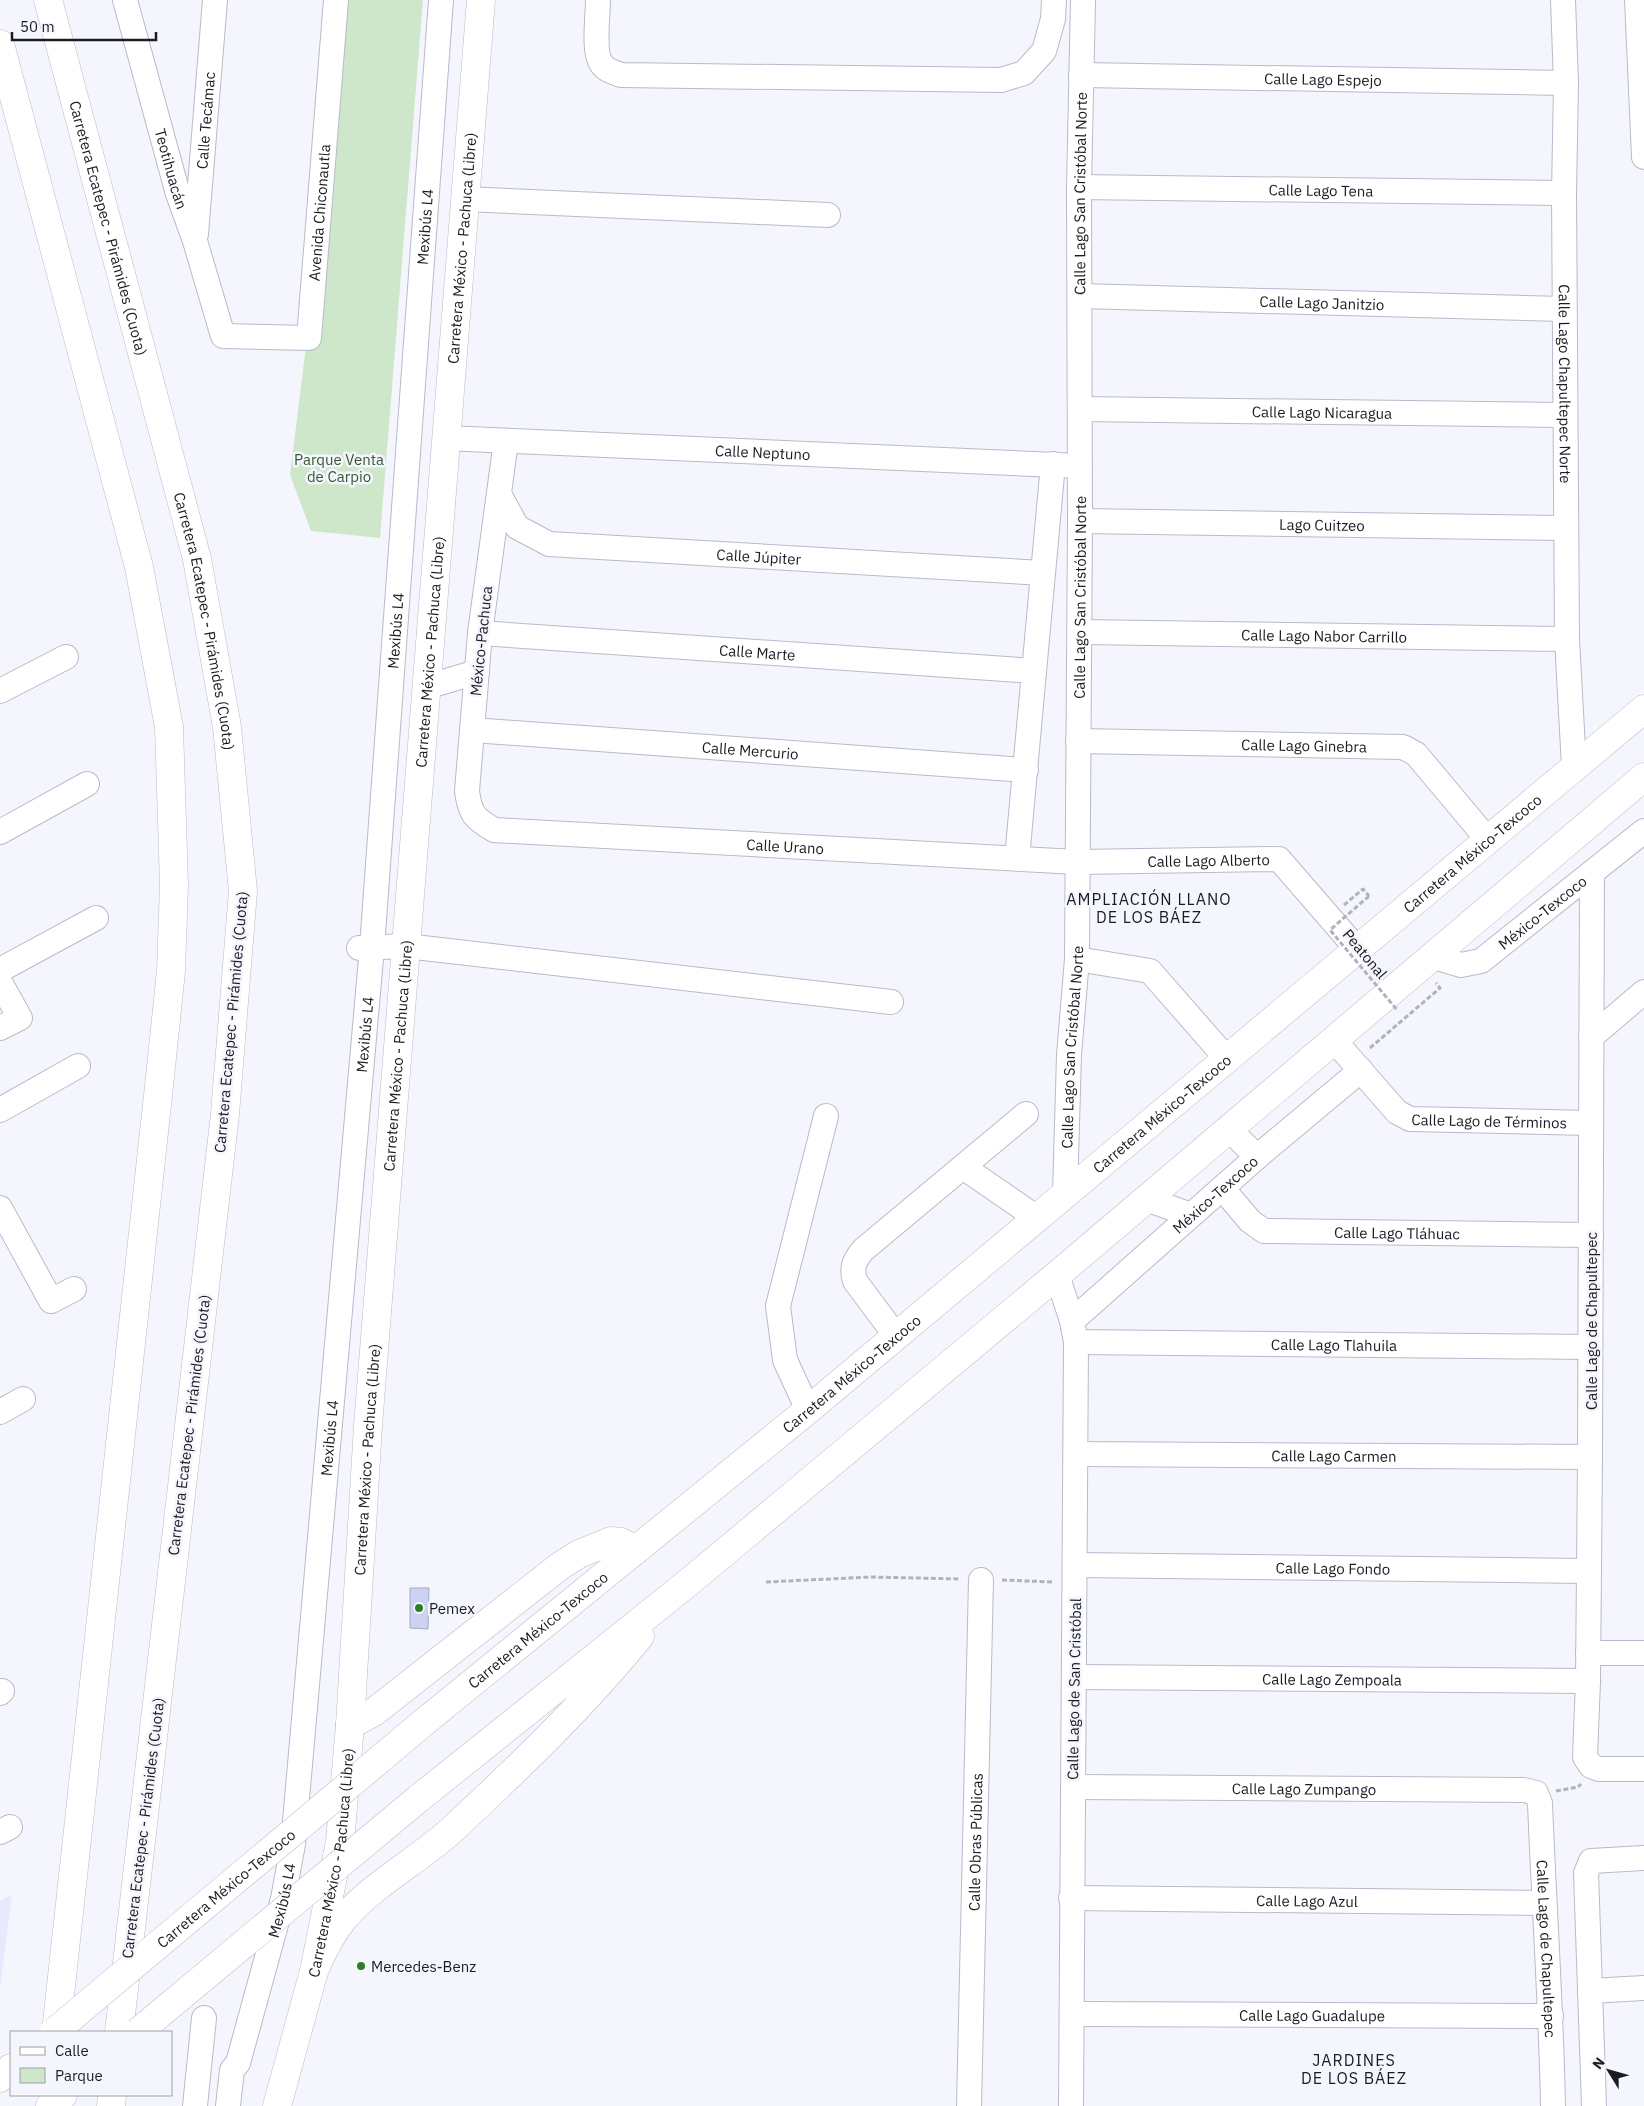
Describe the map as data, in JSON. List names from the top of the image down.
{
  "streets": {
    "main road": ["Carretera Ecatepec - Pirámides (Cuota)", "Carretera México - Pachuca (Libre)", "Carretera México-Texcoco"],
    "street": [
      "Calle Lago Espejo",
      "Calle Tecámac",
      "Teotihuacán",
      "Calle Lago Tena",
      "Calle Lago San Cristóbal Norte",
      "Avenida Chiconautla",
      "Mexibús L4",
      "Calle Lago Janitzio",
      "Calle Lago Chapultepec Norte",
      "Calle Lago Nicaragua",
      "Calle Neptuno",
      "Lago Cuitzeo",
      "Calle Júpiter",
      "Calle Lago Nabor Carrillo",
      "México-Pachuca",
      "Calle Marte",
      "Calle Lago Ginebra",
      "Calle Mercurio",
      "Calle Urano",
      "Calle Lago Alberto",
      "México-Texcoco",
      "Calle Lago de Términos",
      "Calle Lago Tláhuac",
      "Calle Lago de Chapultepec",
      "Calle Lago Tlahuila",
      "Calle Lago Carmen",
      "Calle Lago Fondo",
      "Calle Lago Zempoala",
      "Calle Lago de San Cristóbal",
      "Calle Lago Zumpango",
      "Calle Obras Públicas",
      "Calle Lago Azul",
      "Calle Lago Guadalupe"
    ],
    "path": ["Peatonal"]
  },
  "crossings": [
    ["Calle Lago Espejo", "Calle Lago San Cristóbal Norte"],
    ["Calle Lago Espejo", "Calle Lago Chapultepec Norte"],
    ["Calle Tecámac", "Teotihuacán"],
    ["Teotihuacán", "Avenida Chiconautla"],
    ["Calle Lago Tena", "Calle Lago San Cristóbal Norte"],
    ["Calle Lago Tena", "Calle Lago Chapultepec Norte"],
    ["Calle Lago San Cristóbal Norte", "Calle Lago Janitzio"],
    ["Calle Lago San Cristóbal Norte", "Calle Lago Nicaragua"],
    ["Calle Lago San Cristóbal Norte", "Calle Neptuno"],
    ["Calle Lago San Cristóbal Norte", "Lago Cuitzeo"],
    ["Calle Lago San Cristóbal Norte", "Calle Júpiter"],
    ["Calle Lago San Cristóbal Norte", "Calle Lago Nabor Carrillo"],
    ["Calle Lago San Cristóbal Norte", "Calle Marte"],
    ["Calle Lago San Cristóbal Norte", "Calle Lago Ginebra"],
    ["Calle Lago San Cristóbal Norte", "Calle Mercurio"],
    ["Calle Lago San Cristóbal Norte", "Calle Urano"],
    ["Calle Lago San Cristóbal Norte", "Carretera México-Texcoco"],
    ["Calle Lago San Cristóbal Norte", "Calle Lago Alberto"],
    ["Carretera México - Pachuca (Libre)", "Calle Neptuno"],
    ["Calle Lago Janitzio", "Calle Lago Chapultepec Norte"],
    ["Calle Lago Chapultepec Norte", "Calle Lago Nicaragua"],
    ["Calle Lago Chapultepec Norte", "Lago Cuitzeo"],
    ["Calle Lago Chapultepec Norte", "Calle Lago Nabor Carrillo"],
    ["Calle Lago Chapultepec Norte", "Carretera México-Texcoco"],
    ["Calle Neptuno", "México-Pachuca"],
    ["Calle Júpiter", "México-Pachuca"],
    ["México-Pachuca", "Calle Marte"],
    ["México-Pachuca", "Calle Mercurio"],
    ["México-Pachuca", "Calle Urano"],
    ["Calle Lago Ginebra", "Carretera México-Texcoco"],
    ["Calle Urano", "Calle Lago Alberto"],
    ["Carretera México-Texcoco", "Calle Lago Alberto"],
    ["México-Texcoco", "Calle Lago de Términos"],
    ["México-Texcoco", "Calle Lago Tláhuac"],
    ["México-Texcoco", "Calle Lago de Chapultepec"],
    ["México-Texcoco", "Calle Lago Tlahuila"],
    ["México-Texcoco", "Calle Lago de San Cristóbal"],
    ["Calle Lago de Términos", "Calle Lago de Chapultepec"],
    ["Calle Lago Tláhuac", "Calle Lago de Chapultepec"],
    ["Calle Lago de Chapultepec", "Calle Lago Tlahuila"],
    ["Calle Lago de Chapultepec", "Calle Lago Carmen"],
    ["Calle Lago de Chapultepec", "Calle Lago Fondo"],
    ["Calle Lago de Chapultepec", "Calle Lago Zempoala"],
    ["Calle Lago de Chapultepec", "Calle Lago Zumpango"],
    ["Calle Lago de Chapultepec", "Calle Lago Azul"],
    ["Calle Lago de Chapultepec", "Calle Lago Guadalupe"],
    ["Calle Lago Tlahuila", "Calle Lago de San Cristóbal"],
    ["Calle Lago Carmen", "Calle Lago de San Cristóbal"],
    ["Calle Lago Fondo", "Calle Lago de San Cristóbal"],
    ["Calle Lago Zempoala", "Calle Lago de San Cristóbal"],
    ["Calle Lago de San Cristóbal", "Calle Lago Zumpango"],
    ["Calle Lago de San Cristóbal", "Calle Lago Azul"],
    ["Calle Lago de San Cristóbal", "Calle Lago Guadalupe"]
  ],
  "districts": ["AMPLIACIÓN LLANO DE LOS BÁEZ", "JARDINES DE LOS BÁEZ"],
  "parks": ["Parque Venta de Carpio"],
  "places": ["Pemex", "Mercedes-Benz"],
  "legend": ["Calle", "Parque"],
  "scale_bar": "50 m",
  "north": "top left"
}
